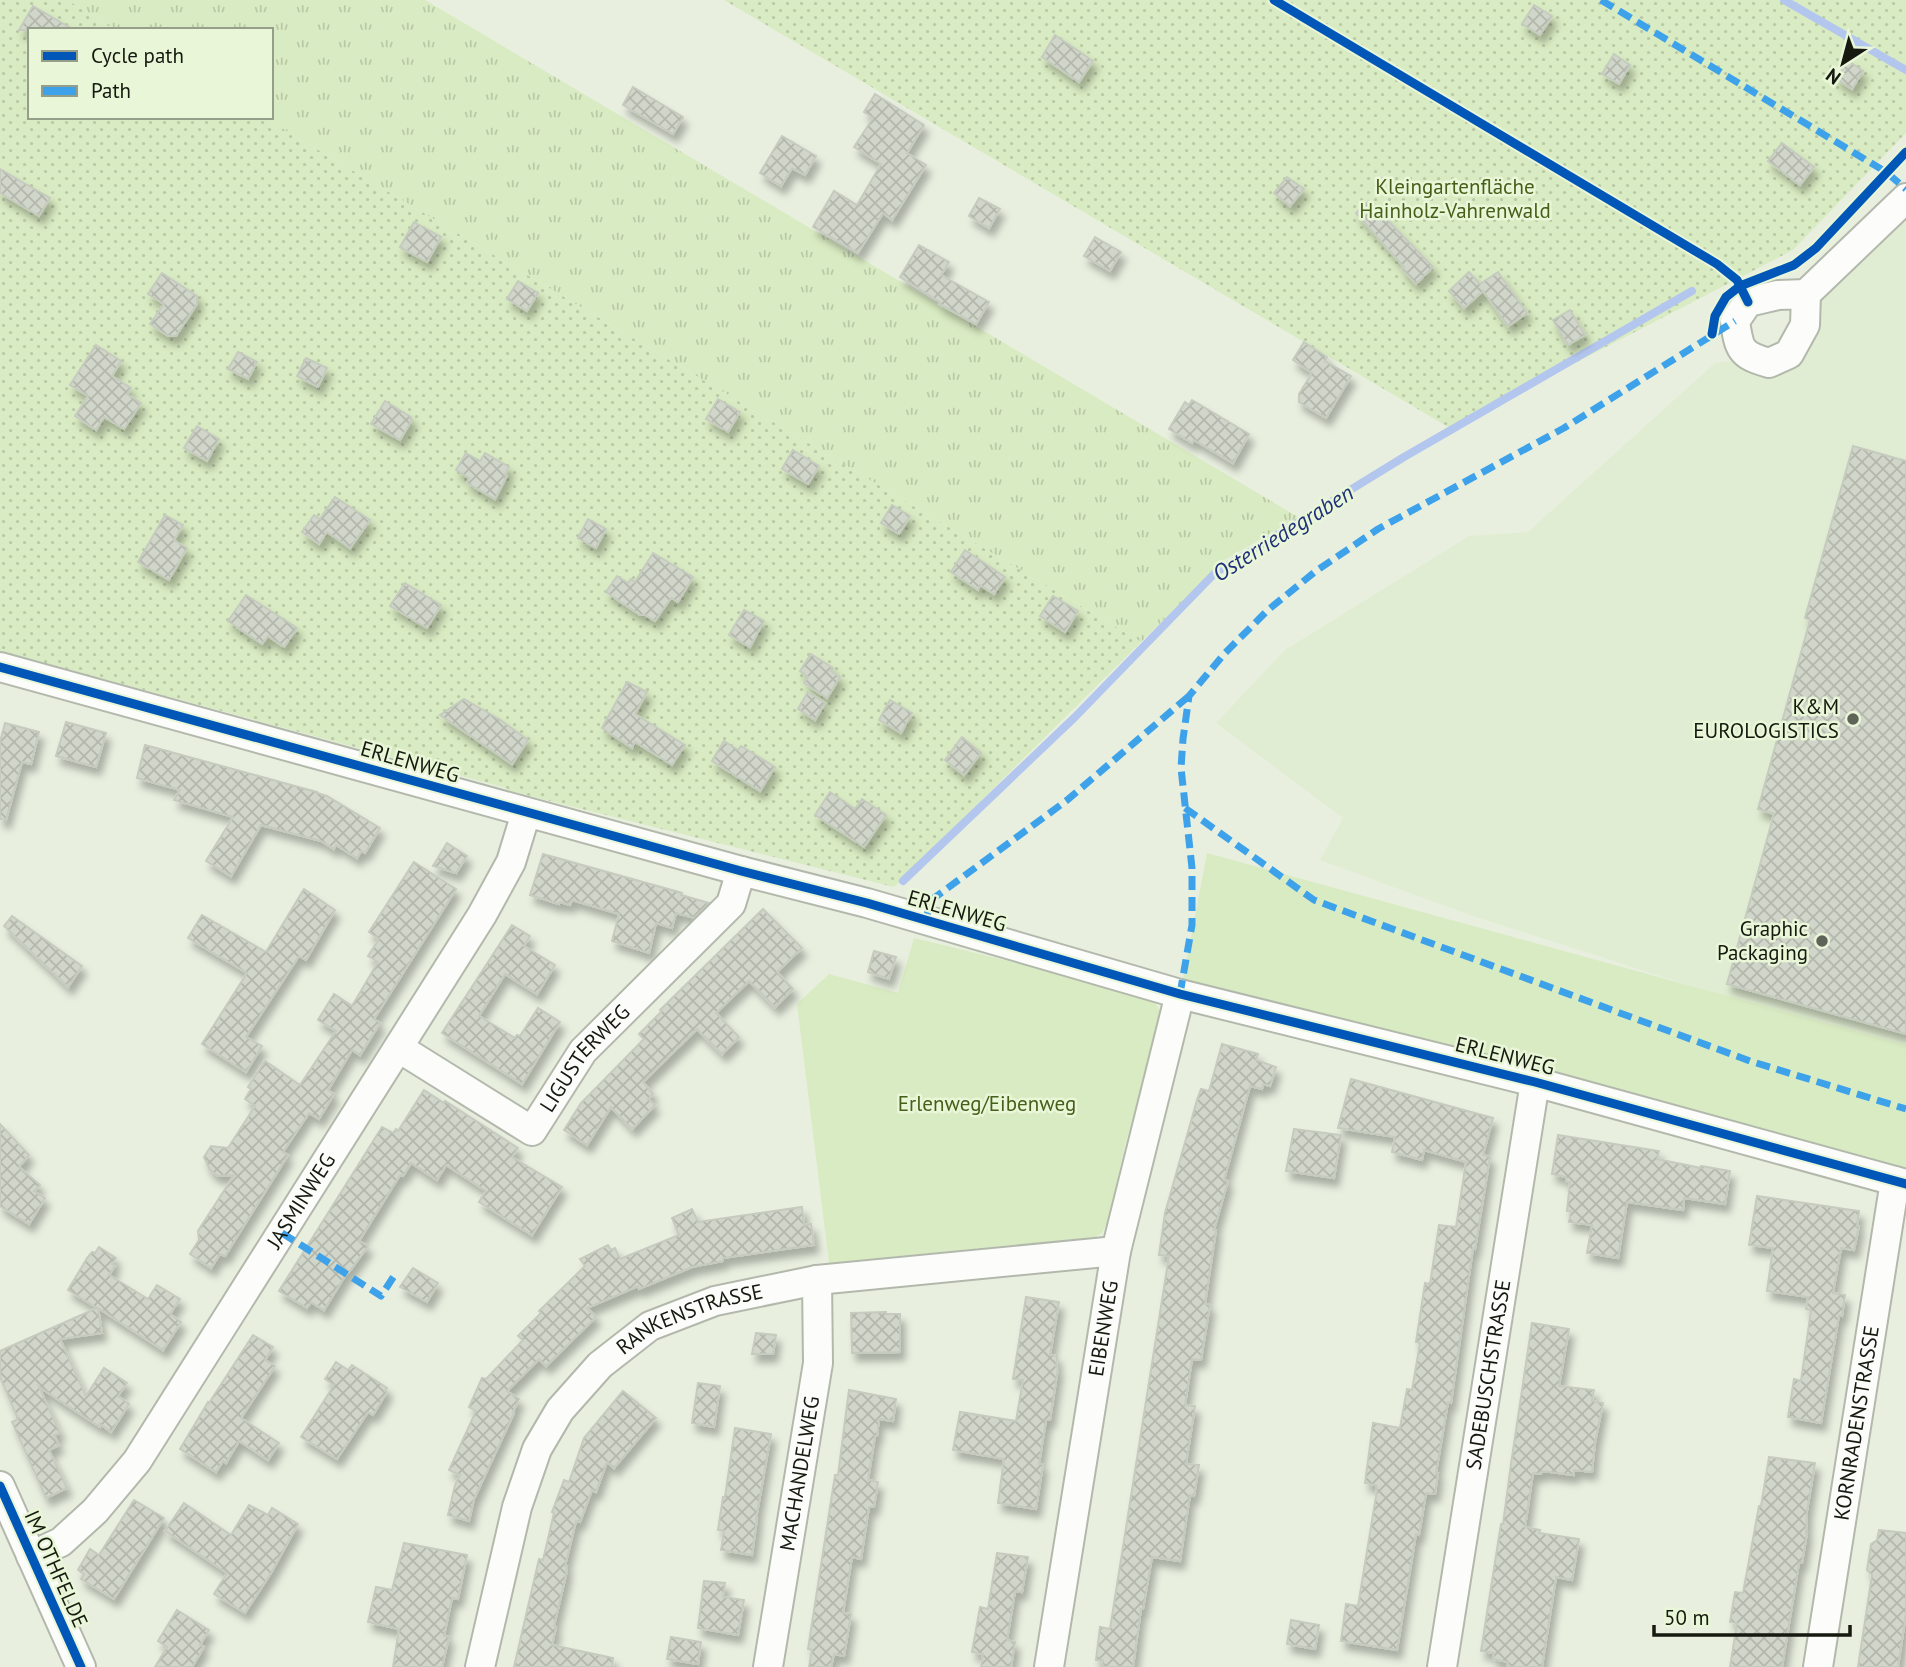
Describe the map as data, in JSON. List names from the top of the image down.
{
  "streets": {
    "street": [
      "ERLENWEG",
      "LIGUSTERWEG",
      "JASMINWEG",
      "RANKENSTRASSE",
      "EIBENWEG",
      "SADEBUSCHSTRASSE",
      "KORNRADENSTRASSE",
      "MACHANDELWEG",
      "IM OTHFELDE"
    ]
  },
  "crossings": [
    ["ERLENWEG", "LIGUSTERWEG"],
    ["ERLENWEG", "JASMINWEG"],
    ["ERLENWEG", "EIBENWEG"],
    ["ERLENWEG", "SADEBUSCHSTRASSE"],
    ["ERLENWEG", "KORNRADENSTRASSE"],
    ["LIGUSTERWEG", "JASMINWEG"],
    ["JASMINWEG", "IM OTHFELDE"],
    ["RANKENSTRASSE", "EIBENWEG"],
    ["RANKENSTRASSE", "MACHANDELWEG"]
  ],
  "water": ["Osterriedegraben"],
  "parks": ["Kleingartenfläche Hainholz-Vahrenwald", "Erlenweg/Eibenweg"],
  "places": ["K&M EUROLOGISTICS", "Graphic Packaging"],
  "legend": ["Cycle path", "Path"],
  "scale_bar": "50 m",
  "north": "bottom left"
}
